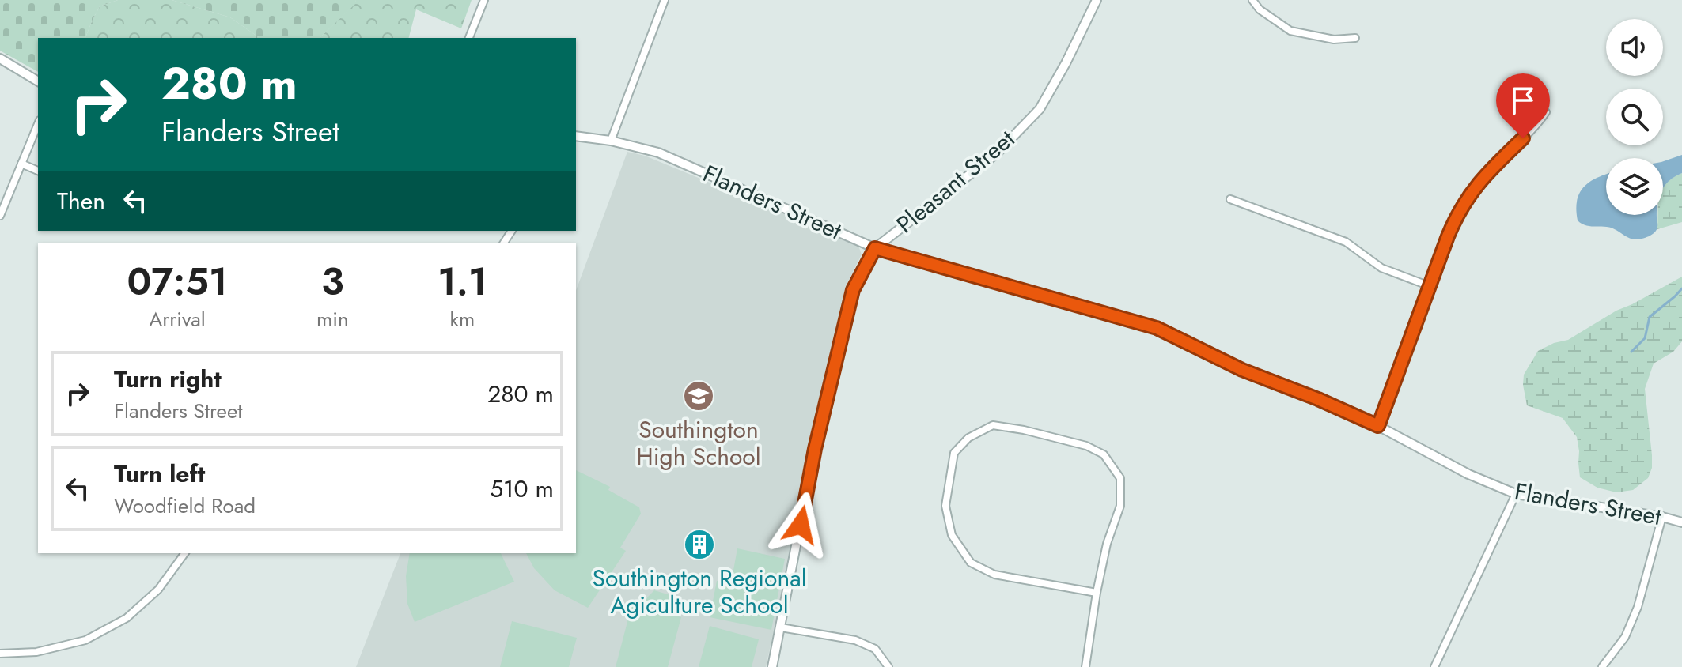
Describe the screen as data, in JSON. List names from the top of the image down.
{
  "streets": {
    "street": ["Pleasant Street", "Flanders Street"]
  },
  "crossings": [
    ["Pleasant Street", "Flanders Street"]
  ],
  "places": {
    "school or university": ["Southington High School"],
    "building": ["Southington Regional Agiculture School"]
  },
  "page": {
    "turn": ["280 m", "Flanders Street"],
    "then": "Then",
    "eta": [
      "07:51",
      "Arrival",
      "3",
      "min",
      "1.1",
      "km"
    ],
    "list": [
      {
        "name": "Turn right",
        "note": "Flanders Street",
        "value": "280 m"
      },
      {
        "name": "Turn left",
        "note": "Woodfield Road",
        "value": "510 m"
      }
    ]
  }
}
